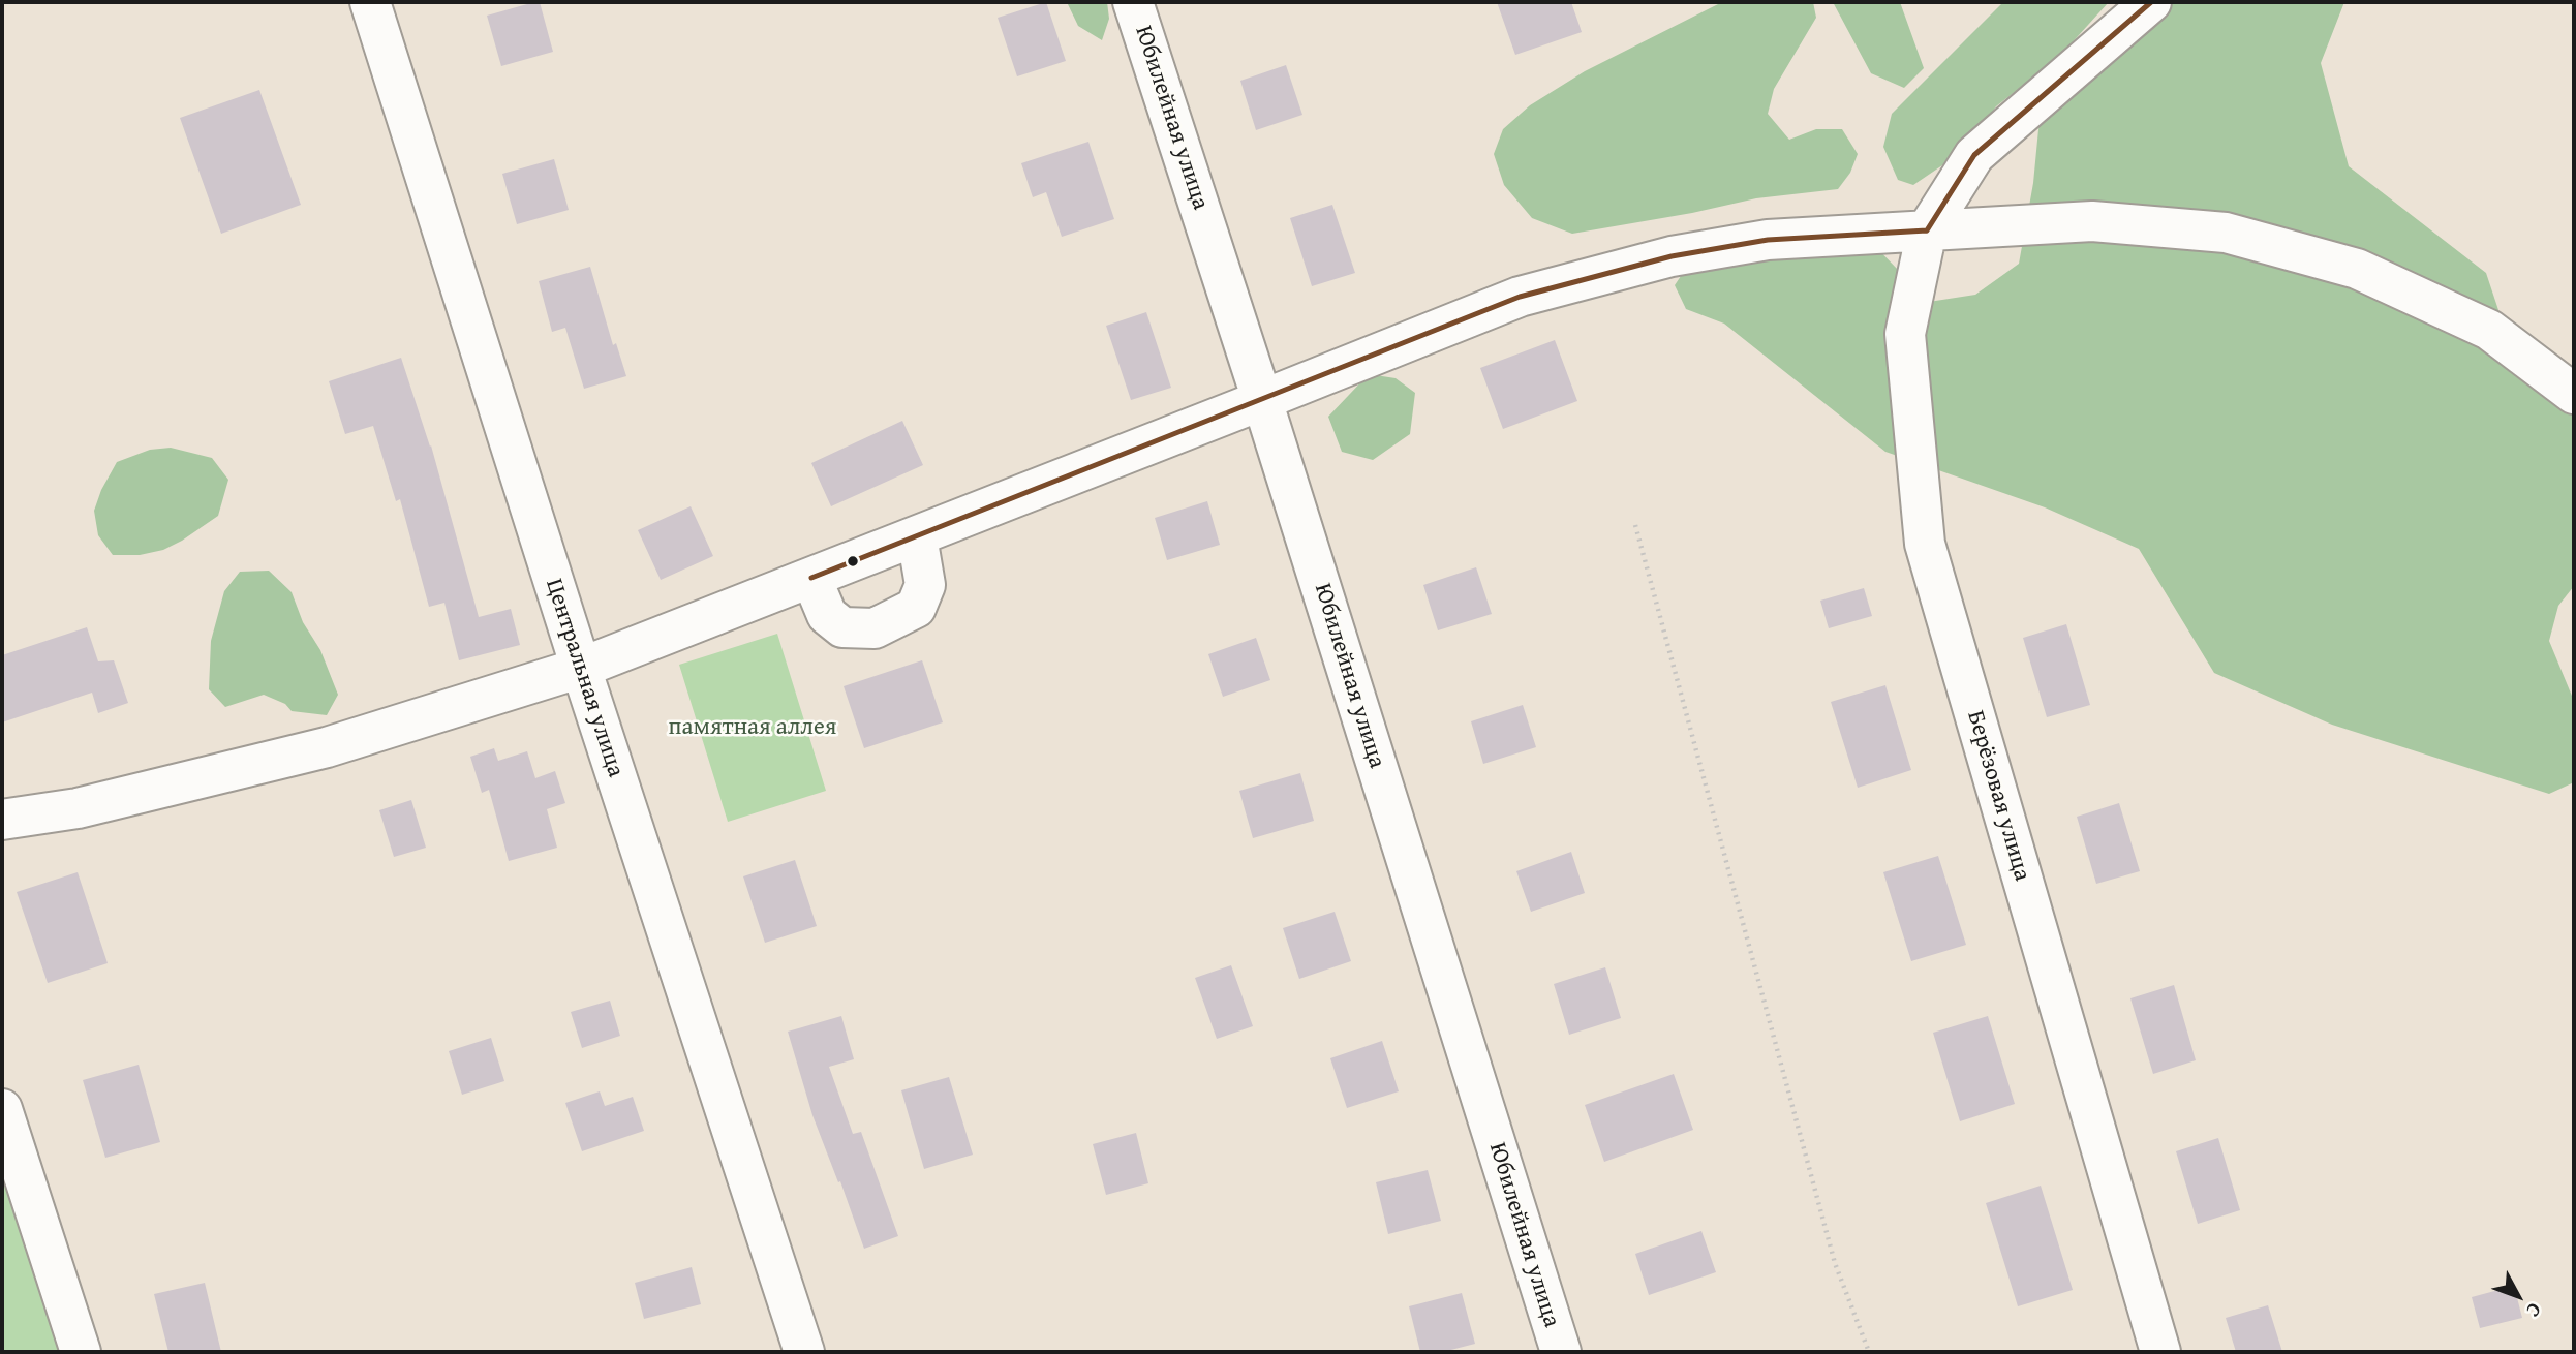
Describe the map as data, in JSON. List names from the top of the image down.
{
  "streets": {
    "street": ["Юбилейная улица", "Центральная улица", "Берёзовая улица"]
  },
  "parks": ["памятная аллея"],
  "north": "bottom right"
}
